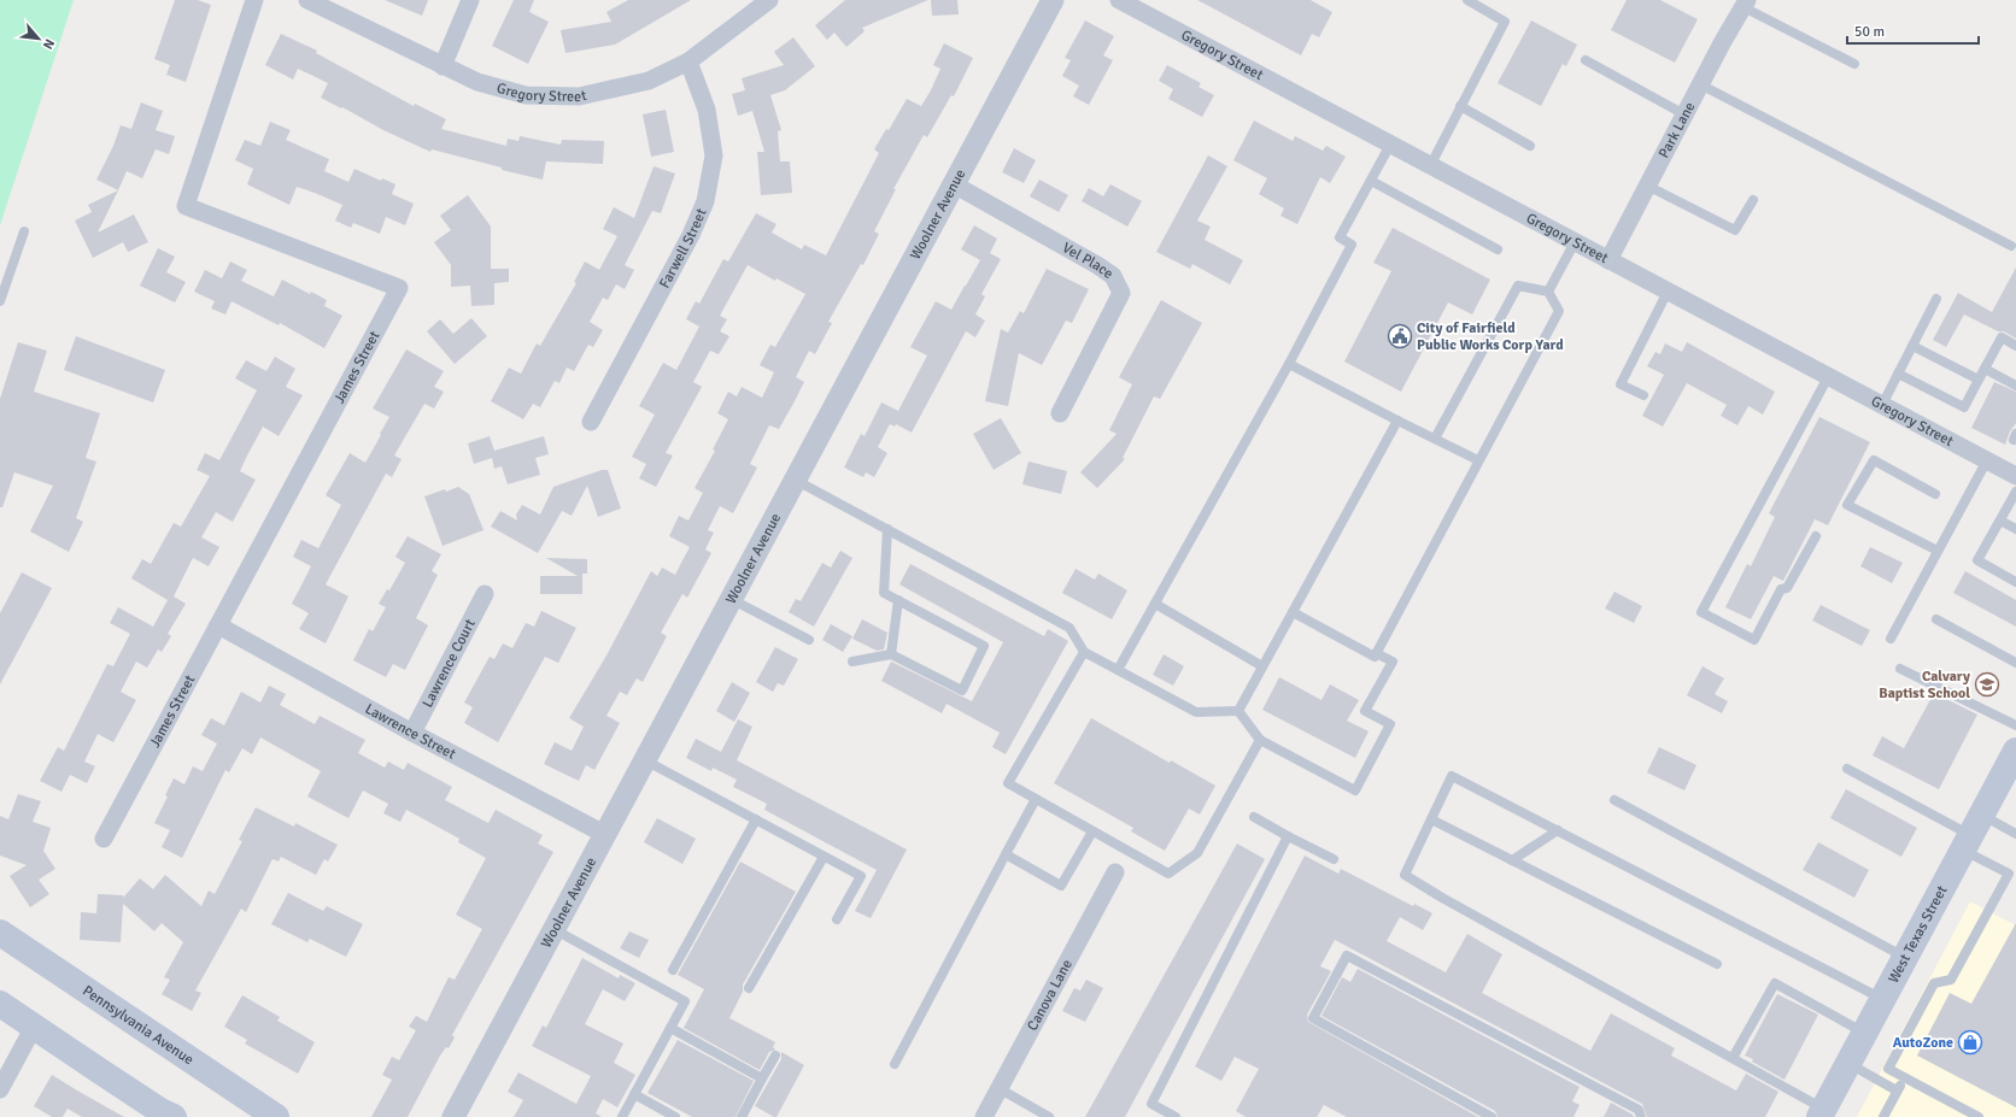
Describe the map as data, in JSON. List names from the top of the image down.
{
  "streets": {
    "main road": ["West Texas Street", "Pennsylvania Avenue"],
    "street": [
      "Gregory Street",
      "Park Lane",
      "Woolner Avenue",
      "Farwell Street",
      "Vel Place",
      "James Street",
      "Lawrence Court",
      "Lawrence Street",
      "Canova Lane"
    ]
  },
  "crossings": [
    ["Gregory Street", "Park Lane"],
    ["Gregory Street", "Farwell Street"],
    ["Woolner Avenue", "Vel Place"],
    ["Woolner Avenue", "Lawrence Street"],
    ["James Street", "Lawrence Street"],
    ["Lawrence Court", "Lawrence Street"]
  ],
  "places": {
    "public building": ["City of Fairfield Public Works Corp Yard"],
    "school or university": ["Calvary Baptist School"],
    "shop": ["AutoZone"]
  },
  "scale_bar": "50 m",
  "north": "bottom right"
}
